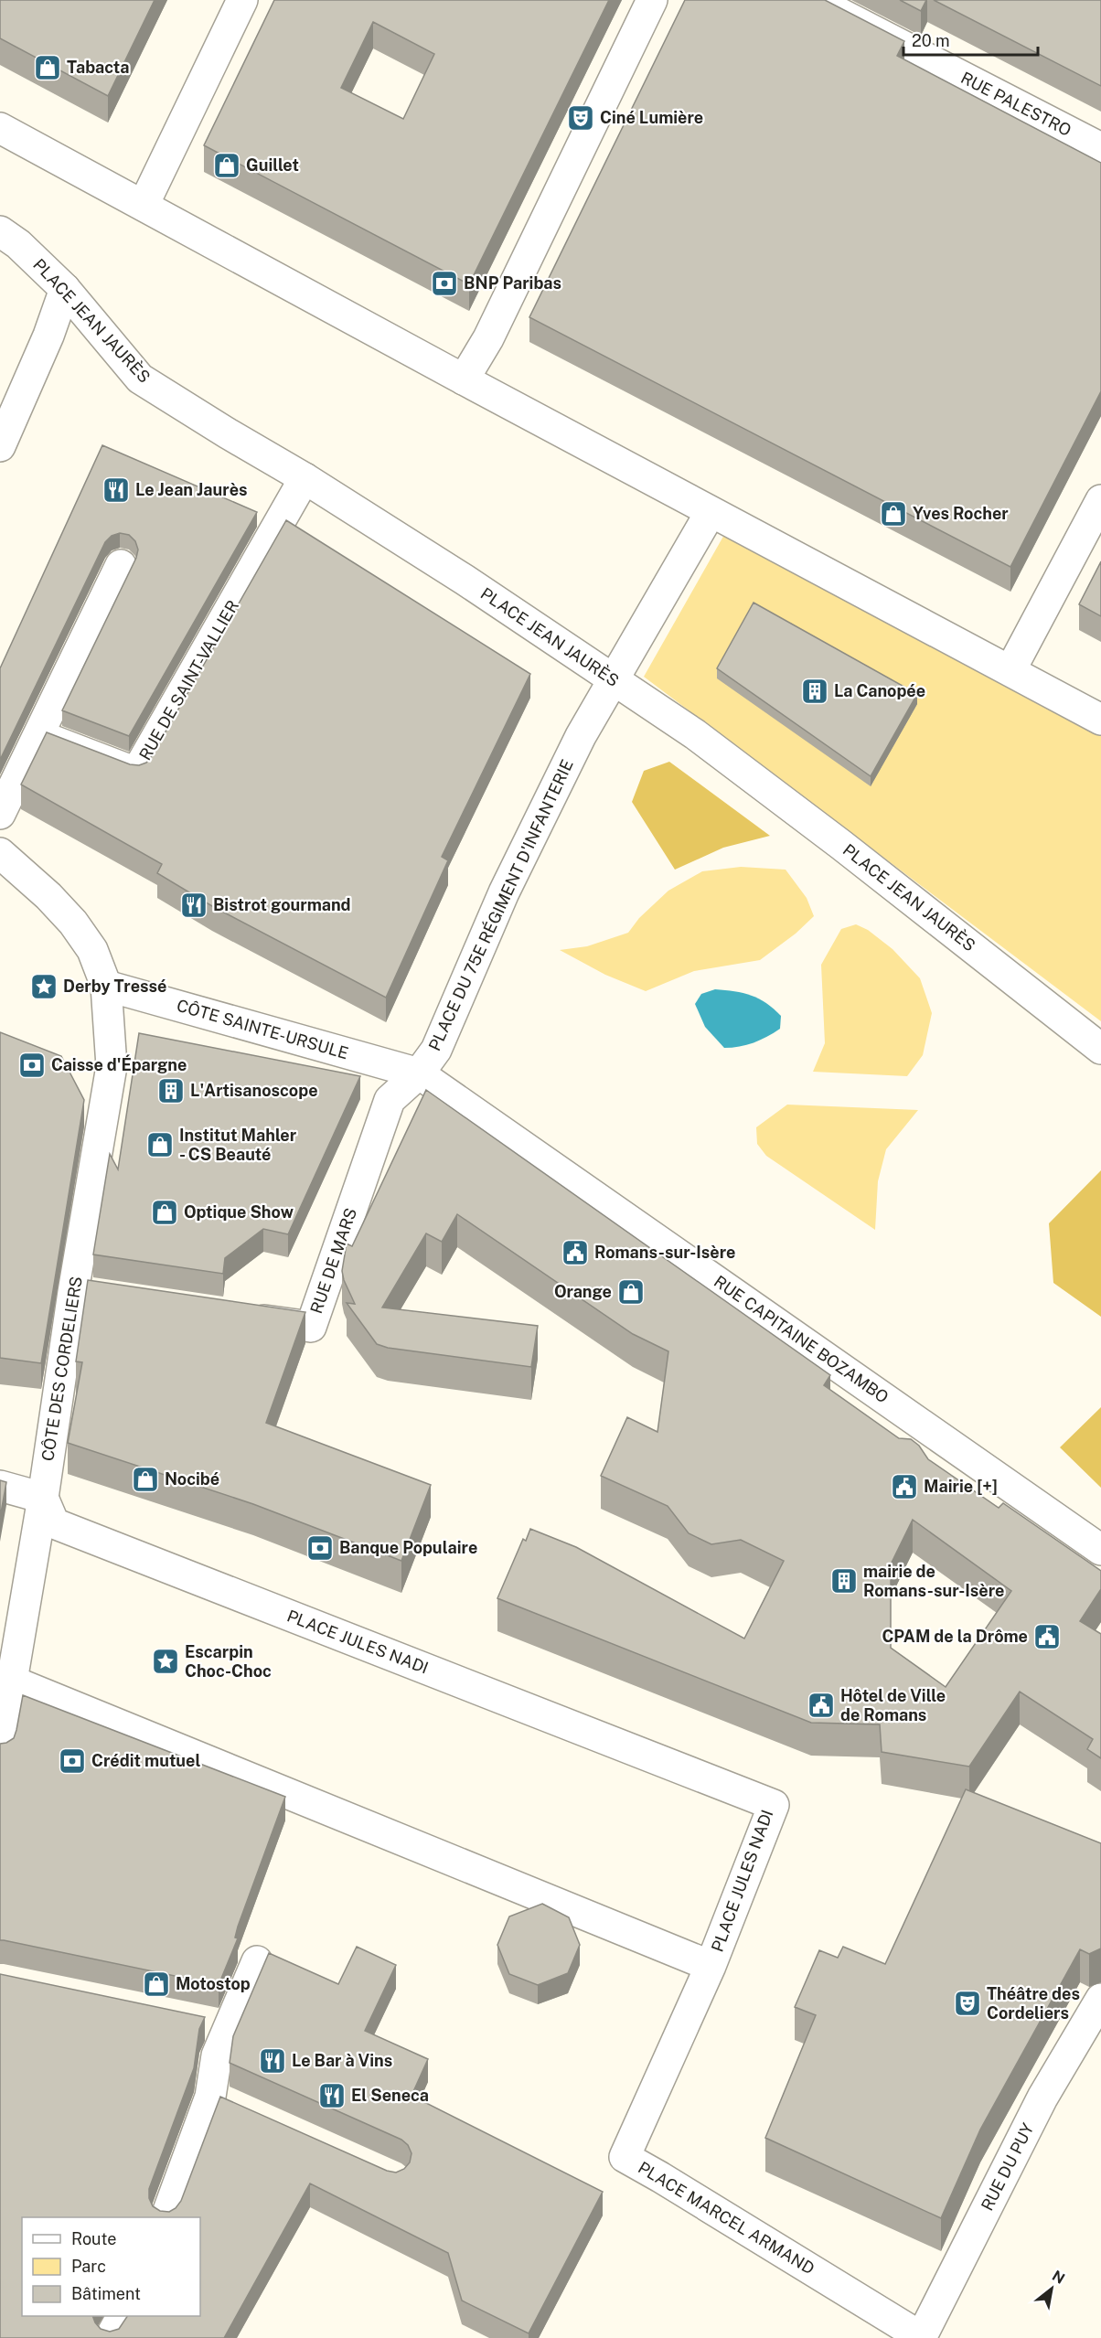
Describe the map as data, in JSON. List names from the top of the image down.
{
  "streets": {
    "street": [
      "RUE PALESTRO",
      "PLACE JEAN JAURÈS",
      "RUE DE SAINT-VALLIER",
      "PLACE DU 75E RÉGIMENT D'INFANTERIE",
      "CÔTE SAINTE-URSULE",
      "RUE DE MARS",
      "RUE CAPITAINE BOZAMBO",
      "CÔTE DES CORDELIERS",
      "PLACE JULES NADI",
      "RUE DU PUY",
      "PLACE MARCEL ARMAND"
    ]
  },
  "crossings": [
    ["PLACE JEAN JAURÈS", "RUE DE SAINT-VALLIER"],
    ["PLACE JEAN JAURÈS", "PLACE DU 75E RÉGIMENT D'INFANTERIE"],
    ["PLACE DU 75E RÉGIMENT D'INFANTERIE", "CÔTE SAINTE-URSULE"],
    ["PLACE DU 75E RÉGIMENT D'INFANTERIE", "RUE DE MARS"],
    ["PLACE DU 75E RÉGIMENT D'INFANTERIE", "RUE CAPITAINE BOZAMBO"],
    ["CÔTE SAINTE-URSULE", "RUE DE MARS"],
    ["CÔTE SAINTE-URSULE", "RUE CAPITAINE BOZAMBO"],
    ["CÔTE SAINTE-URSULE", "CÔTE DES CORDELIERS"],
    ["RUE DE MARS", "RUE CAPITAINE BOZAMBO"],
    ["CÔTE DES CORDELIERS", "PLACE JULES NADI"],
    ["PLACE JULES NADI", "PLACE MARCEL ARMAND"],
    ["RUE DU PUY", "PLACE MARCEL ARMAND"]
  ],
  "places": {
    "shop": [
      "Tabacta",
      "Guillet",
      "Yves Rocher",
      "Institut Mahler - CS Beauté",
      "Optique Show",
      "Orange",
      "Nocibé",
      "Motostop"
    ],
    "theatre": ["Ciné Lumière", "Théâtre des Cordeliers"],
    "bank": [
      "BNP Paribas",
      "Caisse d'Épargne",
      "Banque Populaire",
      "Crédit mutuel"
    ],
    "restaurant": [
      "Le Jean Jaurès",
      "Bistrot gourmand",
      "Le Bar à Vins",
      "El Seneca"
    ],
    "building": ["La Canopée", "L'Artisanoscope", "mairie de Romans-sur-Isère"],
    "place": ["Derby Tressé", "Escarpin Choc-Choc"],
    "public building": [
      "Romans-sur-Isère",
      "Mairie [+]",
      "CPAM de la Drôme",
      "Hôtel de Ville de Romans"
    ]
  },
  "legend": ["Route", "Parc", "Bâtiment"],
  "scale_bar": "20 m",
  "north": "top right"
}
